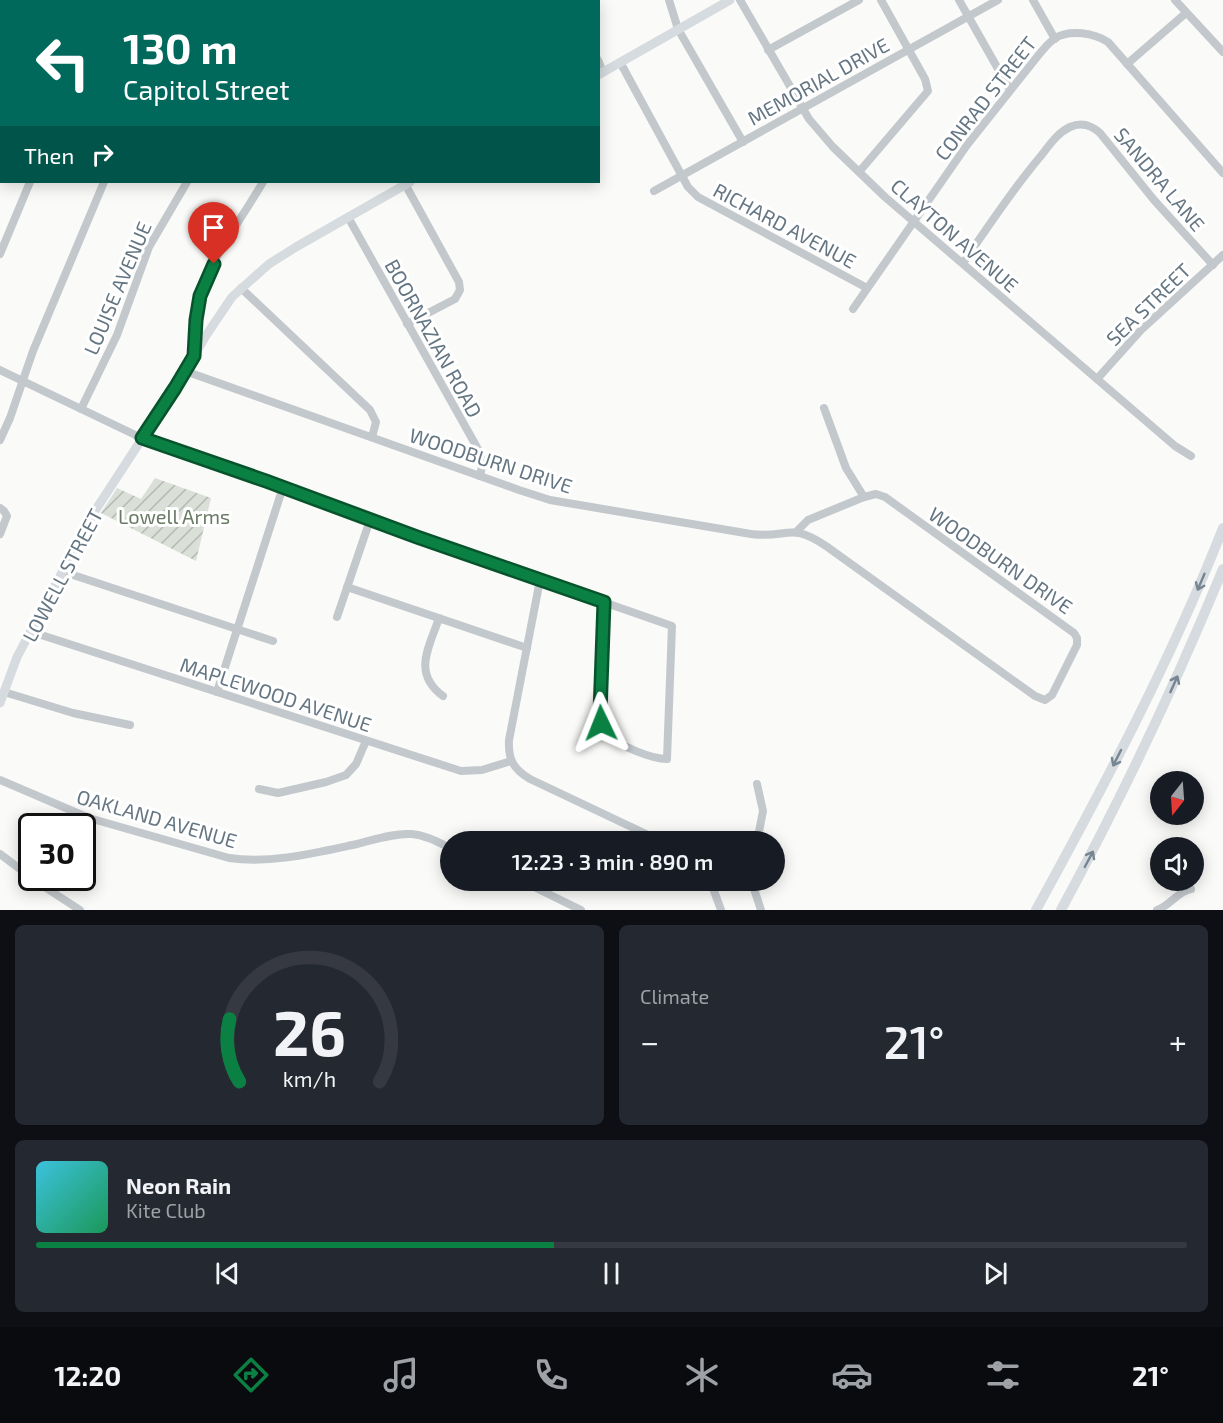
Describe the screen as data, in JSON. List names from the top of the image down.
{
  "streets": {
    "main road": ["LOWELL STREET"],
    "street": [
      "MEMORIAL DRIVE",
      "CONRAD STREET",
      "SANDRA LANE",
      "RICHARD AVENUE",
      "CLAYTON AVENUE",
      "LOUISE AVENUE",
      "SEA STREET",
      "BOORNAZIAN ROAD",
      "WOODBURN DRIVE",
      "MAPLEWOOD AVENUE",
      "OAKLAND AVENUE"
    ]
  },
  "crossings": [
    ["MEMORIAL DRIVE", "RICHARD AVENUE"],
    ["MEMORIAL DRIVE", "CLAYTON AVENUE"],
    ["CONRAD STREET", "RICHARD AVENUE"],
    ["CONRAD STREET", "CLAYTON AVENUE"],
    ["SANDRA LANE", "CLAYTON AVENUE"],
    ["SANDRA LANE", "SEA STREET"],
    ["CLAYTON AVENUE", "SEA STREET"],
    ["BOORNAZIAN ROAD", "WOODBURN DRIVE"],
    ["BOORNAZIAN ROAD", "LOWELL STREET"],
    ["WOODBURN DRIVE", "LOWELL STREET"],
    ["LOWELL STREET", "MAPLEWOOD AVENUE"]
  ],
  "parks": ["Lowell Arms"],
  "north": "bottom",
  "page": {
    "turn": ["130 m", "Capitol Street"],
    "then": "Then",
    "limit": "30",
    "trip": "12:23 · 3 min · 890 m",
    "tile": "Climate",
    "heat": ["−", "21°", "+"],
    "song": ["Neon Rain", "Kite Club"],
    "tabs": ["12:20", "21°"],
    "gauge": ["26", "km/h"]
  }
}
